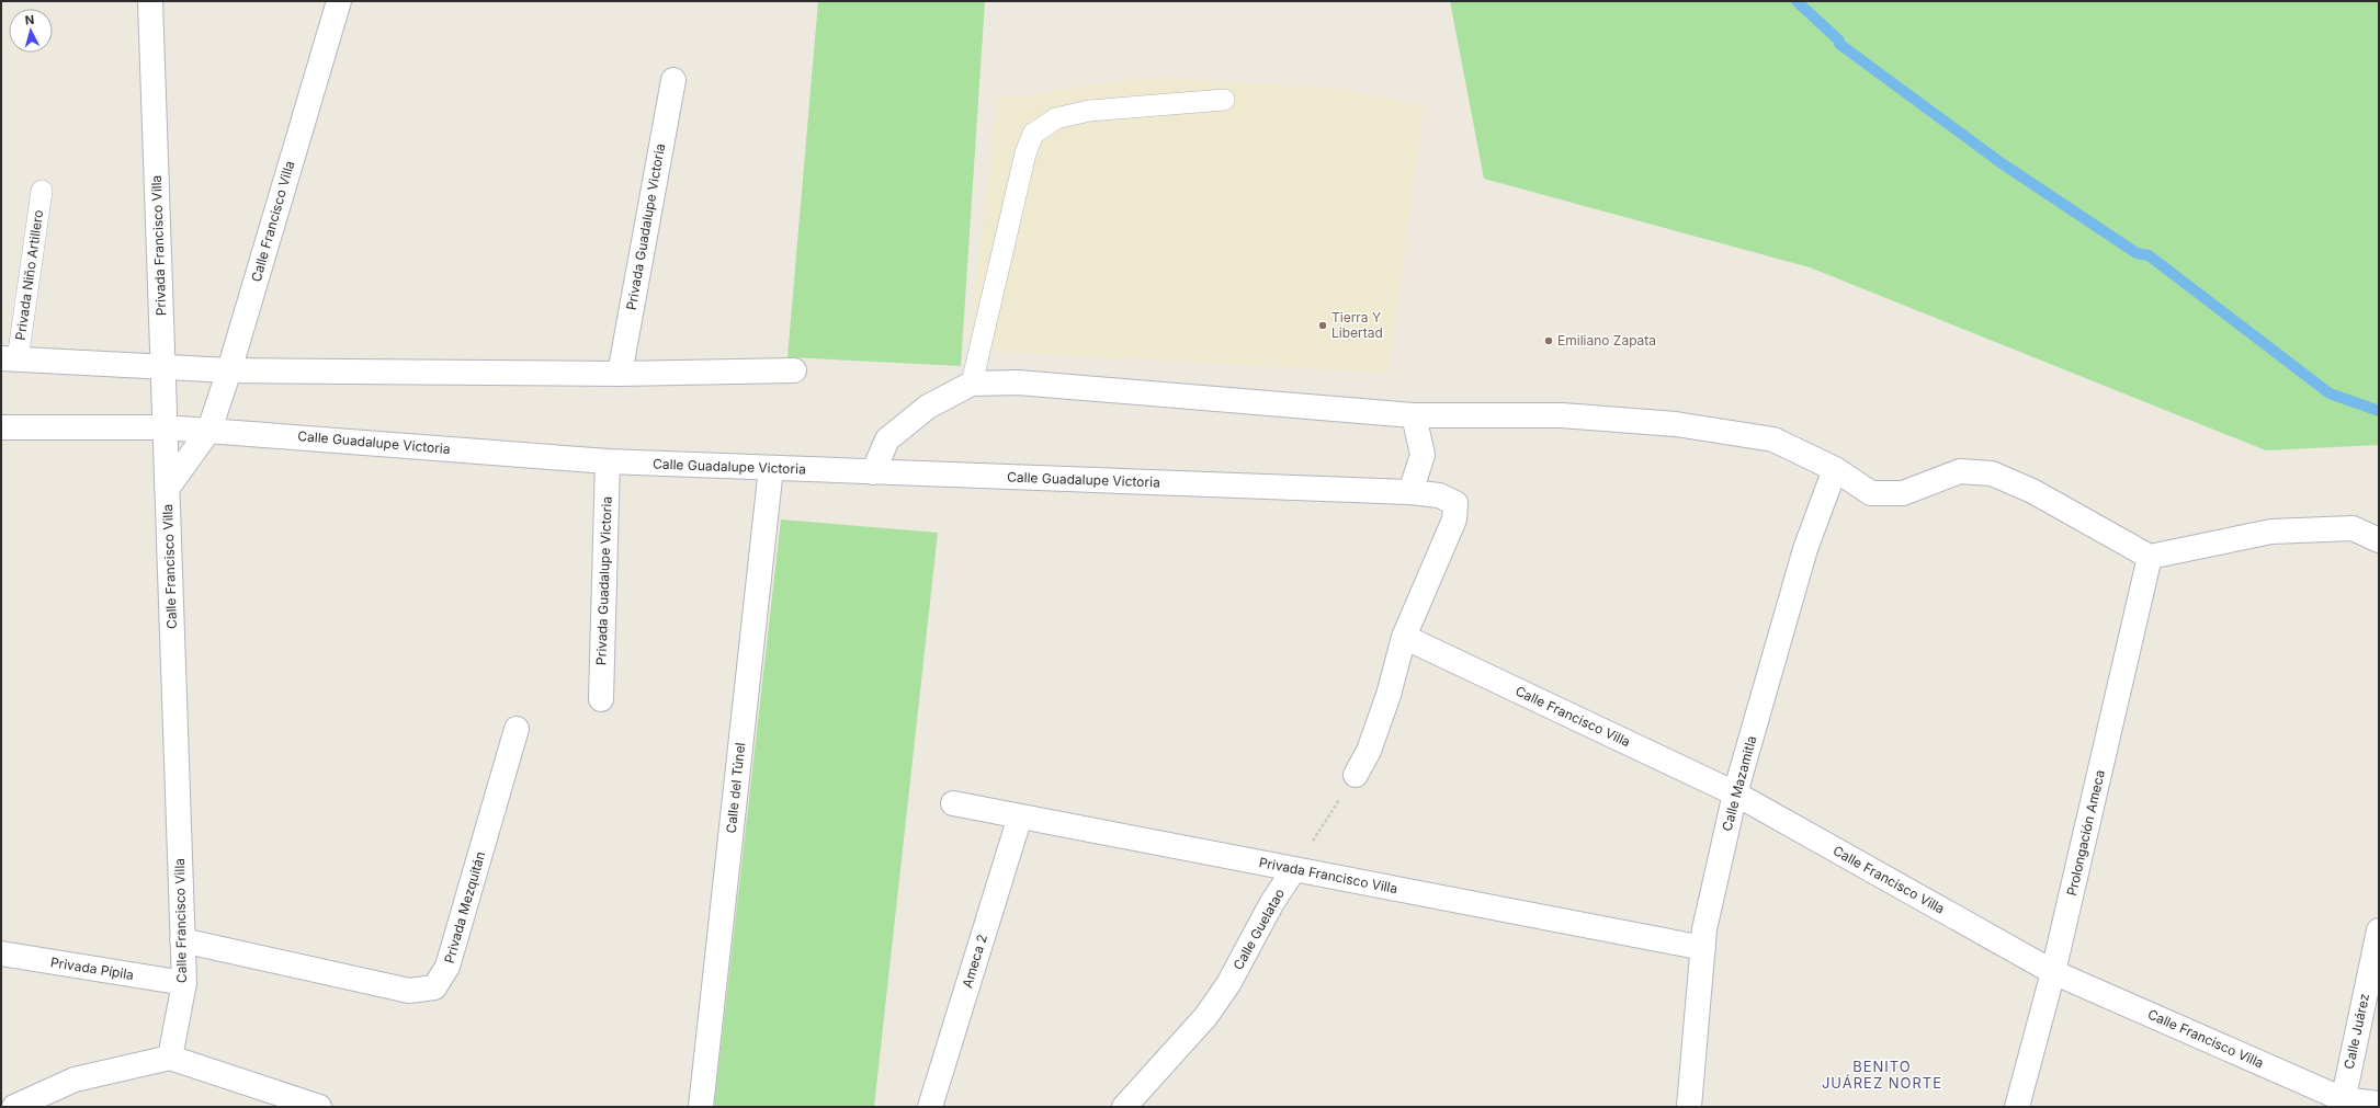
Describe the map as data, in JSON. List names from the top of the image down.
{
  "streets": {
    "street": [
      "Calle Francisco Villa",
      "Privada Guadalupe Victoria",
      "Privada Francisco Villa",
      "Calle Guadalupe Victoria",
      "Calle Mazamitla",
      "Calle del Túnel",
      "Prolongación Ameca",
      "Privada Mezquitán",
      "Calle Guelatao",
      "Ameca 2",
      "Privada Pípila",
      "Calle Juárez"
    ],
    "lane": ["Privada Niño Artillero"]
  },
  "crossings": [
    ["Calle Francisco Villa", "Privada Francisco Villa"],
    ["Calle Francisco Villa", "Calle Guadalupe Victoria"],
    ["Calle Francisco Villa", "Calle Mazamitla"],
    ["Calle Francisco Villa", "Prolongación Ameca"],
    ["Calle Francisco Villa", "Privada Mezquitán"],
    ["Calle Francisco Villa", "Privada Pípila"],
    ["Calle Francisco Villa", "Calle Juárez"],
    ["Privada Guadalupe Victoria", "Calle Guadalupe Victoria"],
    ["Privada Francisco Villa", "Calle Guadalupe Victoria"],
    ["Privada Francisco Villa", "Calle Mazamitla"],
    ["Privada Francisco Villa", "Calle Guelatao"],
    ["Privada Francisco Villa", "Ameca 2"],
    ["Calle Guadalupe Victoria", "Calle del Túnel"]
  ],
  "districts": ["BENITO JUÁREZ NORTE"],
  "places": ["Tierra Y Libertad", "Emiliano Zapata"],
  "north": "top"
}
